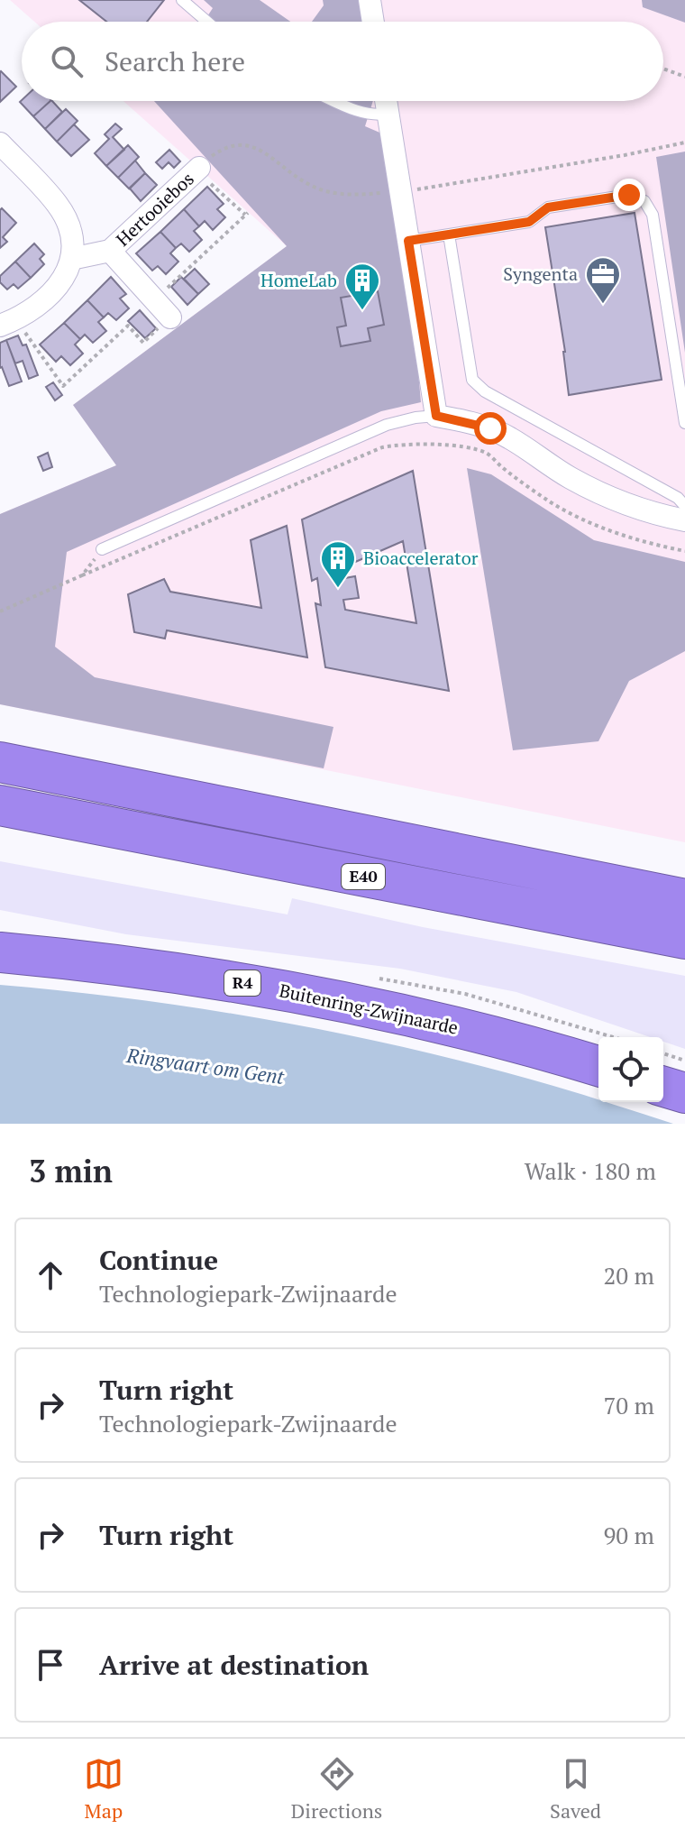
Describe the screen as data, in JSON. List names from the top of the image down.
{
  "streets": {
    "highway": ["E40", "R4", "Buitenring-Zwijnaarde"],
    "street": ["Hertooiebos"]
  },
  "water": ["Ringvaart om Gent"],
  "places": {
    "office": ["Syngenta"],
    "building": ["HomeLab", "Bioaccelerator"]
  },
  "page": {
    "search": "Search here",
    "heading": ["3 min", "Walk · 180 m"],
    "list": [
      ["Continue", "Technologiepark-Zwijnaarde", "20 m"],
      ["Turn right", "Technologiepark-Zwijnaarde", "70 m"],
      ["Turn right", "90 m"],
      "Arrive at destination"
    ],
    "nav": ["Map", "Directions", "Saved"]
  }
}
